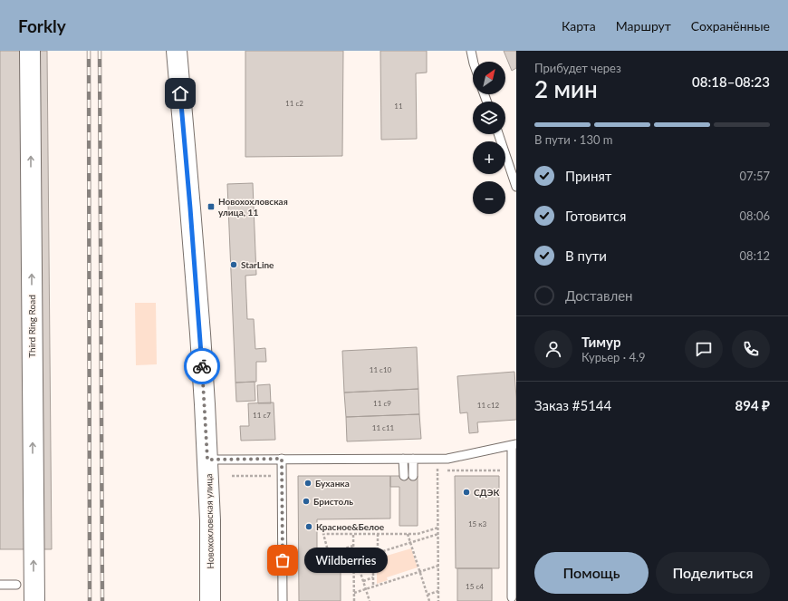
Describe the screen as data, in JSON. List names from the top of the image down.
{
  "streets": {
    "street": ["Third Ring Road", "Новохохловская улица"]
  },
  "one_way": ["Third Ring Road"],
  "places": {
    "transit": ["Новохохловская улица, 11"],
    "other": [
      "StarLine",
      "Буханка",
      "СДЭК",
      "Бристоль",
      "Красное&Белое",
      "Wildberries"
    ]
  },
  "house_numbers": [
    "11 с2",
    "11",
    "11 с10",
    "11 с9",
    "11 с12",
    "11 с7",
    "11 с11",
    "15 к3",
    "15 с4"
  ],
  "north": "top right",
  "page": {
    "header": "Forkly",
    "nav": ["Карта", "Маршрут", "Сохранённые"],
    "heading": ["2 мин", "Прибудет через", "08:18–08:23"],
    "panel": [
      "Тимур",
      "Курьер · 4.9",
      "Заказ #5144",
      "894 ₽"
    ],
    "map_buttons": ["+", "−"],
    "bar": "В пути · 130 m",
    "list": [
      ["Принят", "07:57"],
      ["Готовится", "08:06"],
      ["В пути", "08:12"],
      "Доставлен"
    ],
    "buttons": ["Помощь", "Поделиться"],
    "bubble": "Wildberries"
  }
}
